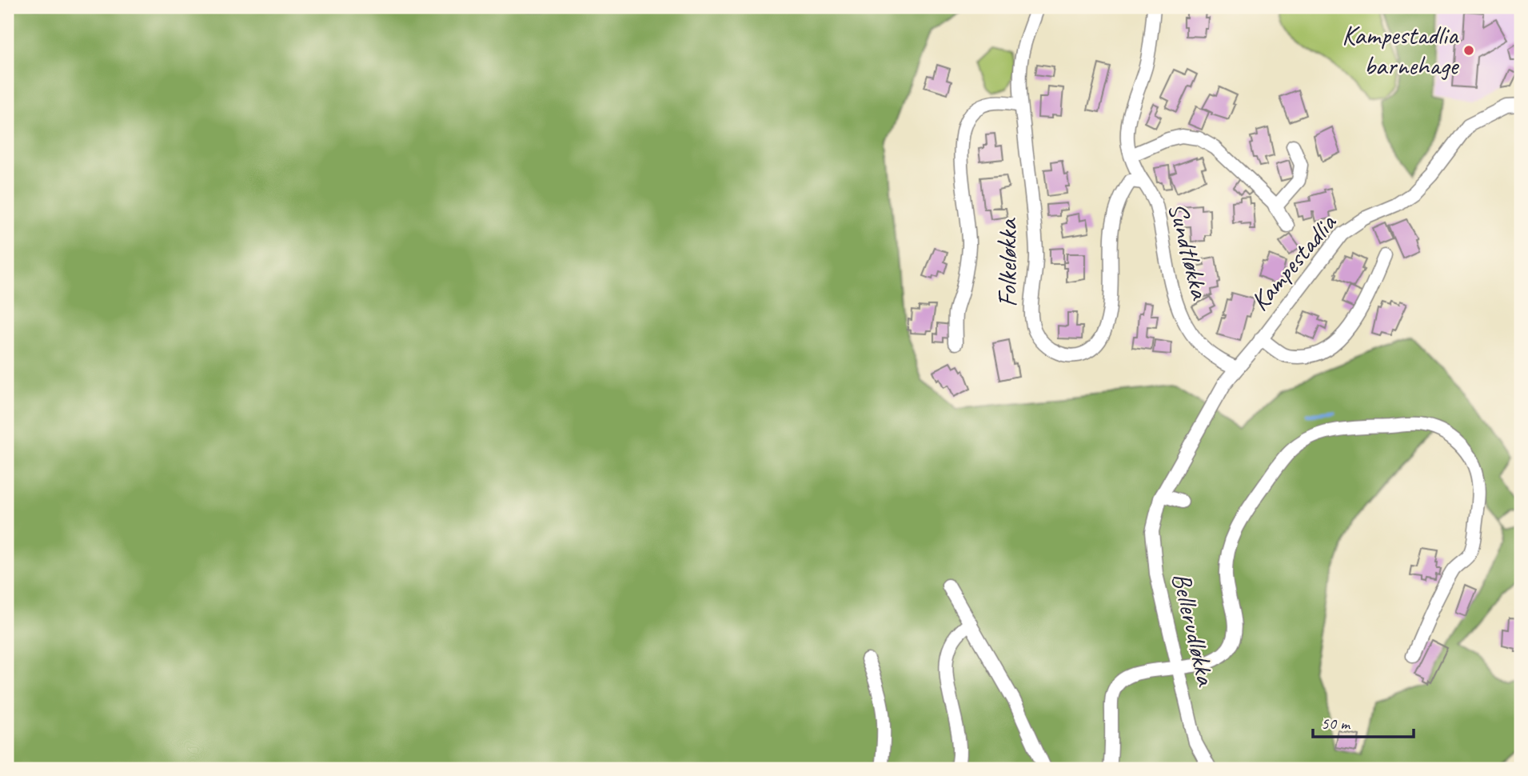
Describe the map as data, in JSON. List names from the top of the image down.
{
  "streets": {
    "street": [
      "Sundtløkka",
      "Kampestadlia",
      "Folkeløkka",
      "Bellerudløkka"
    ]
  },
  "crossings": [
    ["Sundtløkka", "Kampestadlia"],
    ["Sundtløkka", "Folkeløkka"],
    ["Kampestadlia", "Bellerudløkka"]
  ],
  "places": ["Kampestadlia barnehage"],
  "scale_bar": "50 m"
}
